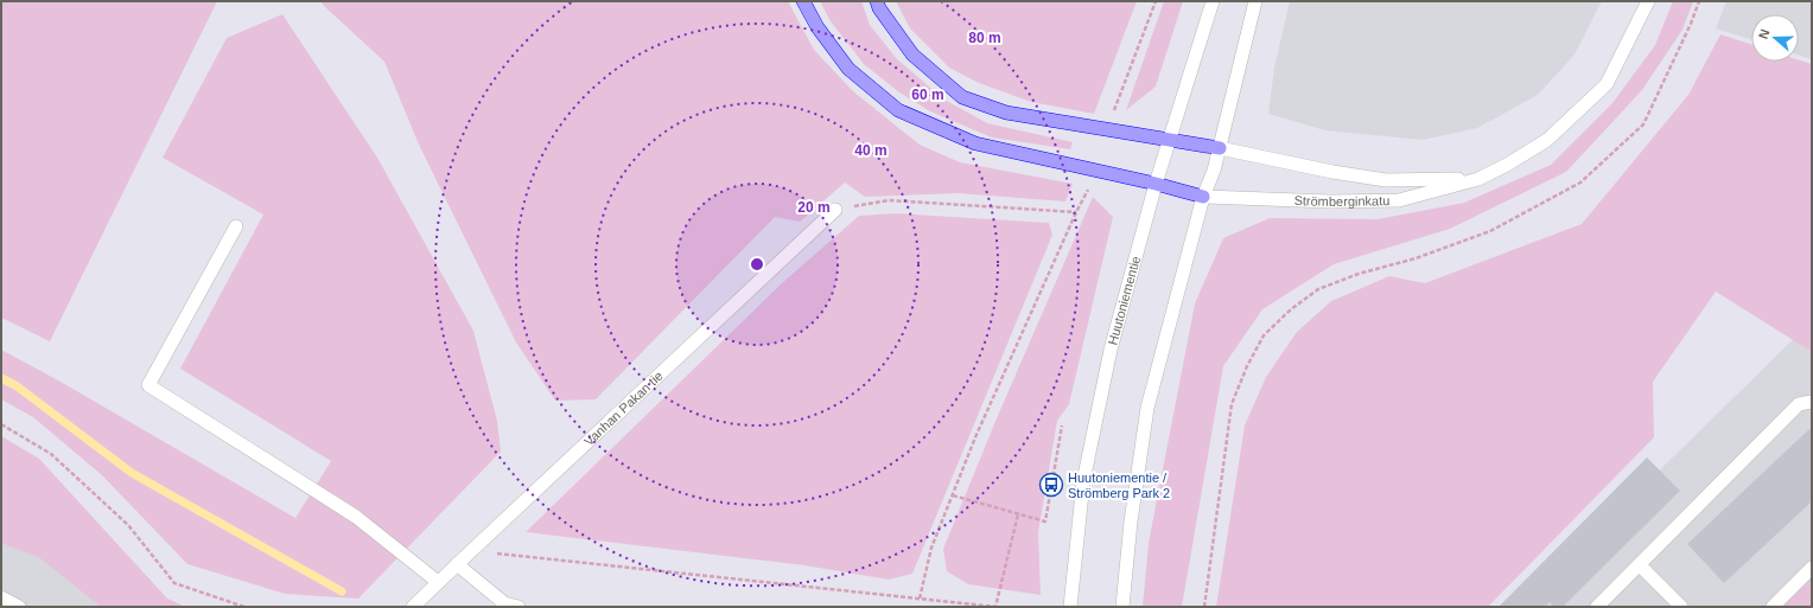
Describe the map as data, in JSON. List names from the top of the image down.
{
  "streets": {
    "street": ["Strömberginkatu", "Huutoniementie", "Vanhan Pakan tie"]
  },
  "places": {
    "bus stop": ["Huutoniementie / Strömberg Park 2"]
  },
  "north": "left",
  "rings": [
    "80 m",
    "60 m",
    "40 m",
    "20 m"
  ]
}
